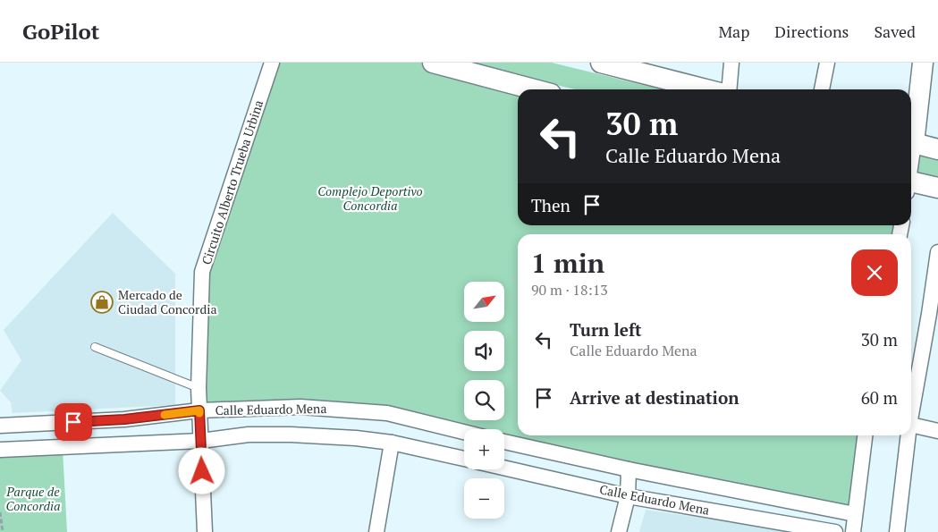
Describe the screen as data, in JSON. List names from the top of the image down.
{
  "streets": {
    "street": ["Circuito Alberto Trueba Urbina", "Calle Eduardo Mena"]
  },
  "crossings": [
    ["Circuito Alberto Trueba Urbina", "Calle Eduardo Mena"]
  ],
  "parks": ["Complejo Deportivo Concordia", "Parque de Concordia"],
  "places": {
    "shop": ["Mercado de Ciudad Concordia"]
  },
  "north": "top right",
  "page": {
    "header": "GoPilot",
    "nav": ["Map", "Directions", "Saved"],
    "turn": ["30 m", "Calle Eduardo Mena"],
    "then": "Then",
    "heading": ["1 min", "90 m · 18:13"],
    "map_buttons": ["+", "−"],
    "list": [
      {
        "name": "Turn left",
        "note": "Calle Eduardo Mena",
        "value": "30 m"
      },
      {
        "name": "Arrive at destination",
        "value": "60 m"
      }
    ]
  }
}
